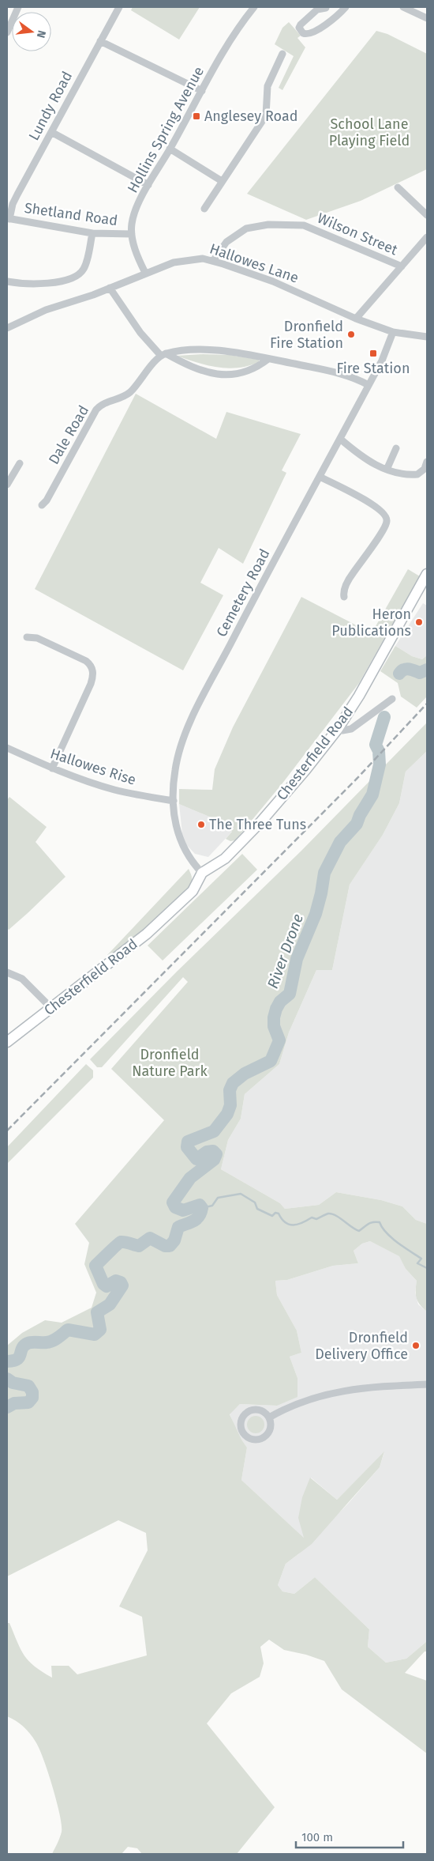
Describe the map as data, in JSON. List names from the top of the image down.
{
  "streets": {
    "main road": ["Chesterfield Road"],
    "street": [
      "Lundy Road",
      "Hollins Spring Avenue",
      "Shetland Road",
      "Wilson Street",
      "Hallowes Lane",
      "Dale Road",
      "Cemetery Road",
      "Hallowes Rise"
    ]
  },
  "crossings": [
    ["Lundy Road", "Shetland Road"],
    ["Hollins Spring Avenue", "Shetland Road"],
    ["Hollins Spring Avenue", "Hallowes Lane"],
    ["Wilson Street", "Hallowes Lane"],
    ["Hallowes Lane", "Cemetery Road"],
    ["Cemetery Road", "Chesterfield Road"],
    ["Cemetery Road", "Hallowes Rise"]
  ],
  "water": ["River Drone"],
  "parks": ["School Lane Playing Field", "Dronfield Nature Park"],
  "places": {
    "transit": ["Anglesey Road", "Fire Station"],
    "other": [
      "Dronfield Fire Station",
      "Heron Publications",
      "The Three Tuns",
      "Dronfield Delivery Office"
    ]
  },
  "scale_bar": "100 m",
  "north": "right"
}
